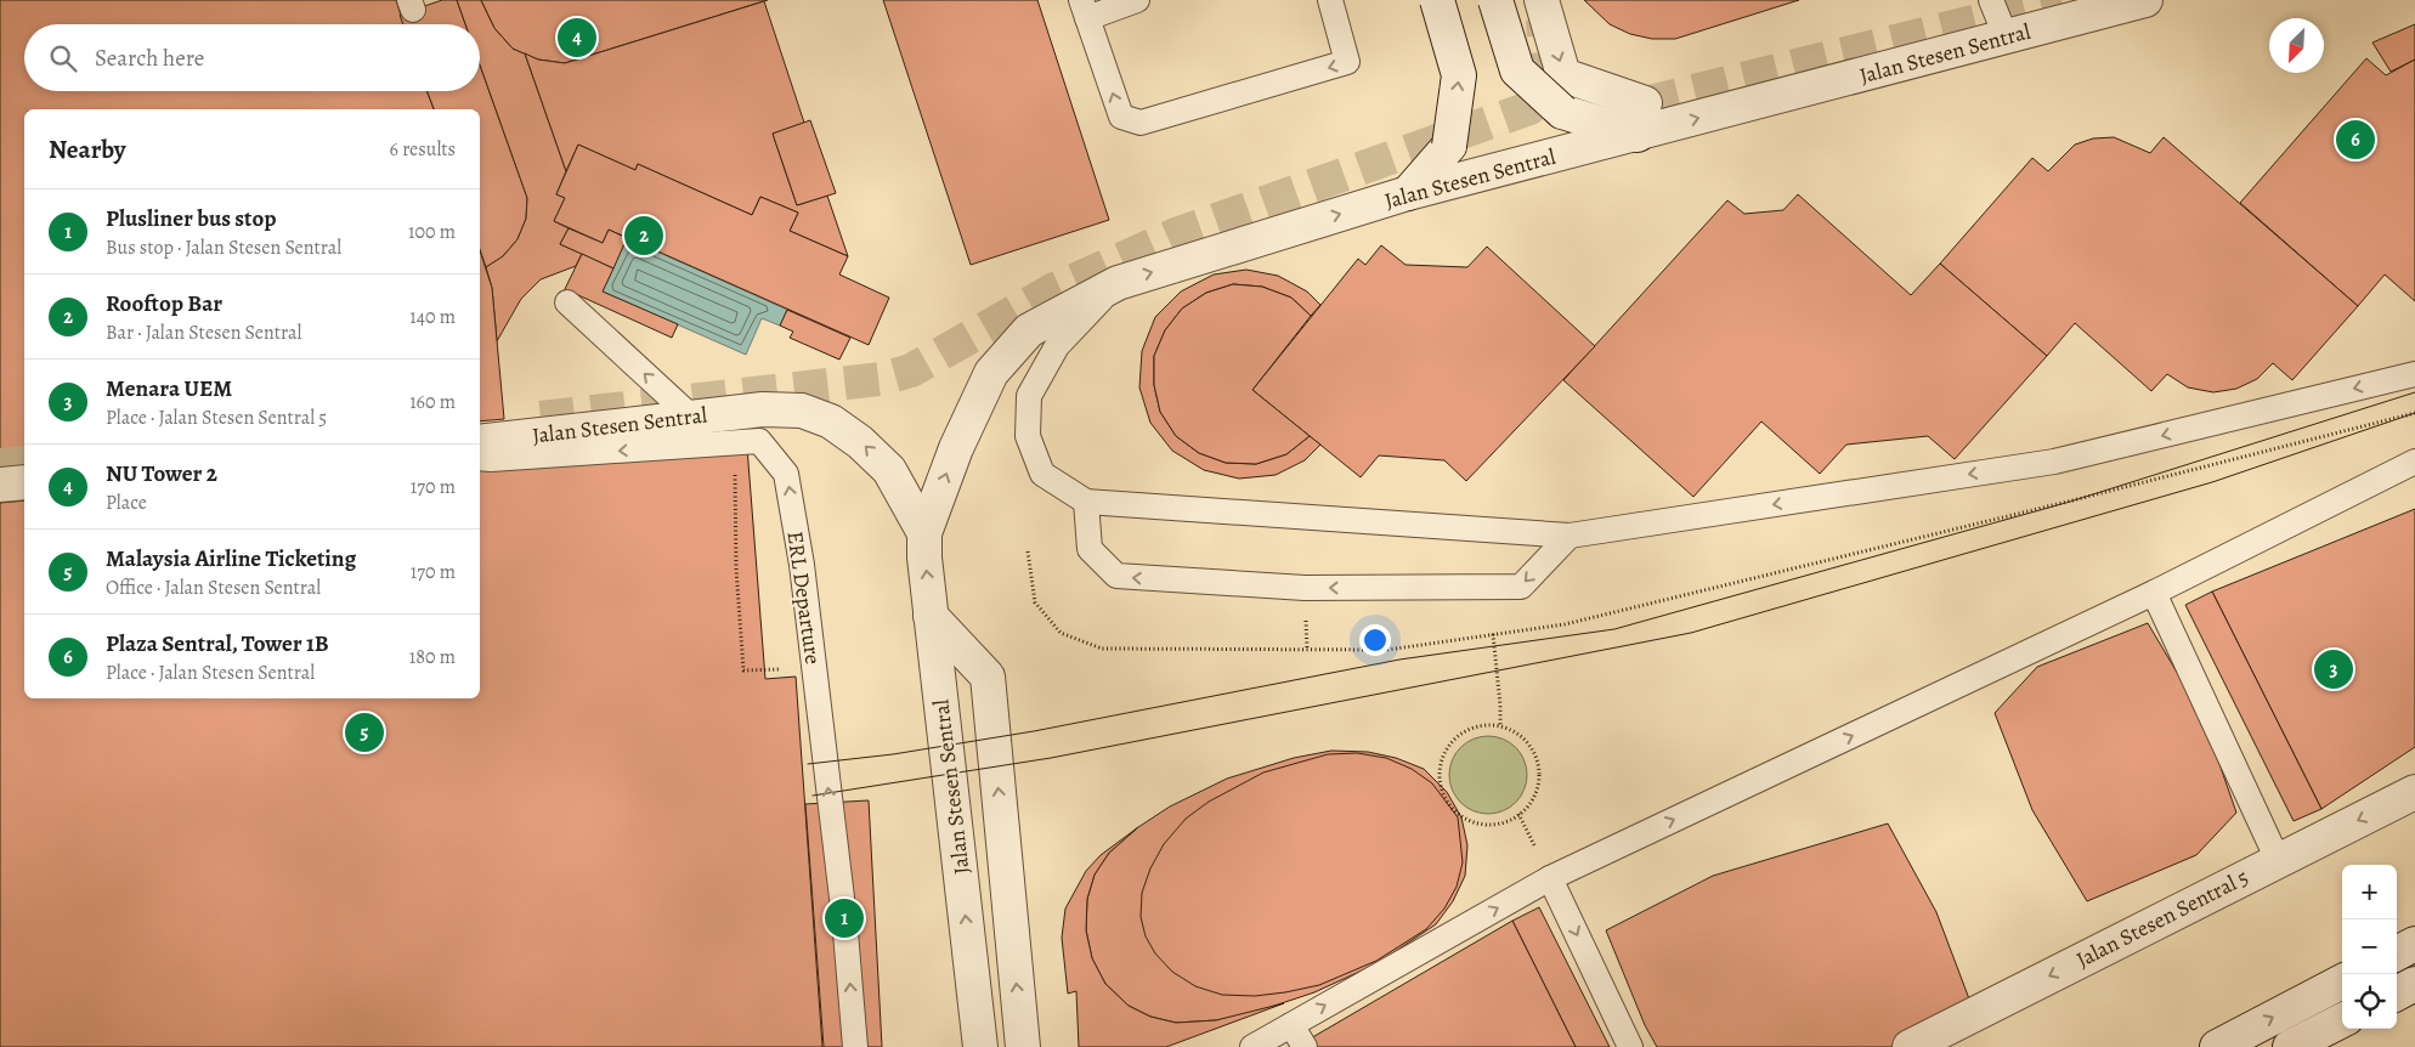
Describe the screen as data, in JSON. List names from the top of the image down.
{
  "streets": {
    "street": ["Jalan Stesen Sentral", "Jalan Stesen Sentral 5"],
    "lane": ["ERL Departure"]
  },
  "north": "bottom left",
  "page": {
    "pins": [
      "4",
      "6",
      "2",
      "3",
      "5",
      "1"
    ],
    "search": "Search here",
    "heading": ["Nearby", "6 results"],
    "list": [
      {
        "mark": "1",
        "name": "Plusliner bus stop",
        "note": "Bus stop · Jalan Stesen Sentral",
        "value": "100 m"
      },
      {
        "mark": "2",
        "name": "Rooftop Bar",
        "note": "Bar · Jalan Stesen Sentral",
        "value": "140 m"
      },
      {
        "mark": "3",
        "name": "Menara UEM",
        "note": "Place · Jalan Stesen Sentral 5",
        "value": "160 m"
      },
      {
        "mark": "4",
        "name": "NU Tower 2",
        "note": "Place",
        "value": "170 m"
      },
      {
        "mark": "5",
        "name": "Malaysia Airline Ticketing",
        "note": "Office · Jalan Stesen Sentral",
        "value": "170 m"
      },
      {
        "mark": "6",
        "name": "Plaza Sentral, Tower 1B",
        "note": "Place · Jalan Stesen Sentral",
        "value": "180 m"
      }
    ],
    "map_buttons": ["+", "−"]
  }
}
